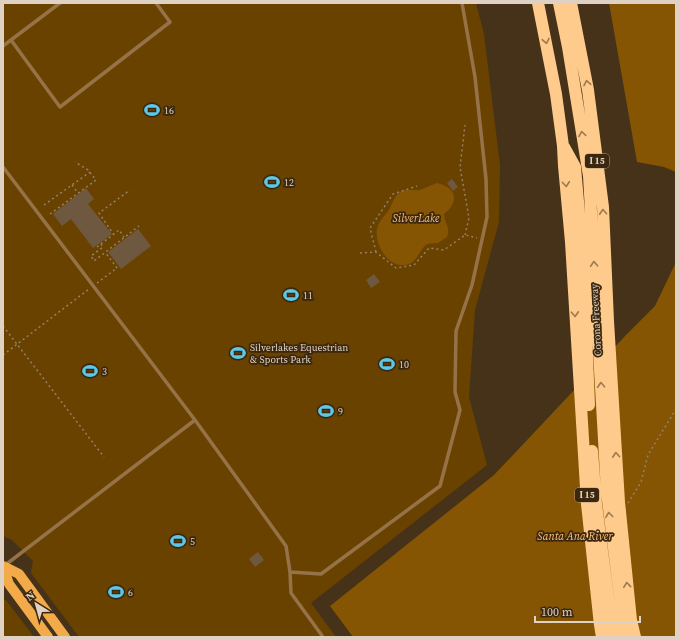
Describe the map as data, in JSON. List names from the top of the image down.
{
  "streets": {
    "highway": ["I 15", "Corona Freeway"]
  },
  "water": ["SilverLake", "Santa Ana River"],
  "places": {
    "sports": [
      "16",
      "12",
      "11",
      "Silverlakes Equestrian & Sports Park",
      "10",
      "3",
      "9",
      "5",
      "6"
    ]
  },
  "scale_bar": "100 m",
  "north": "top left"
}
